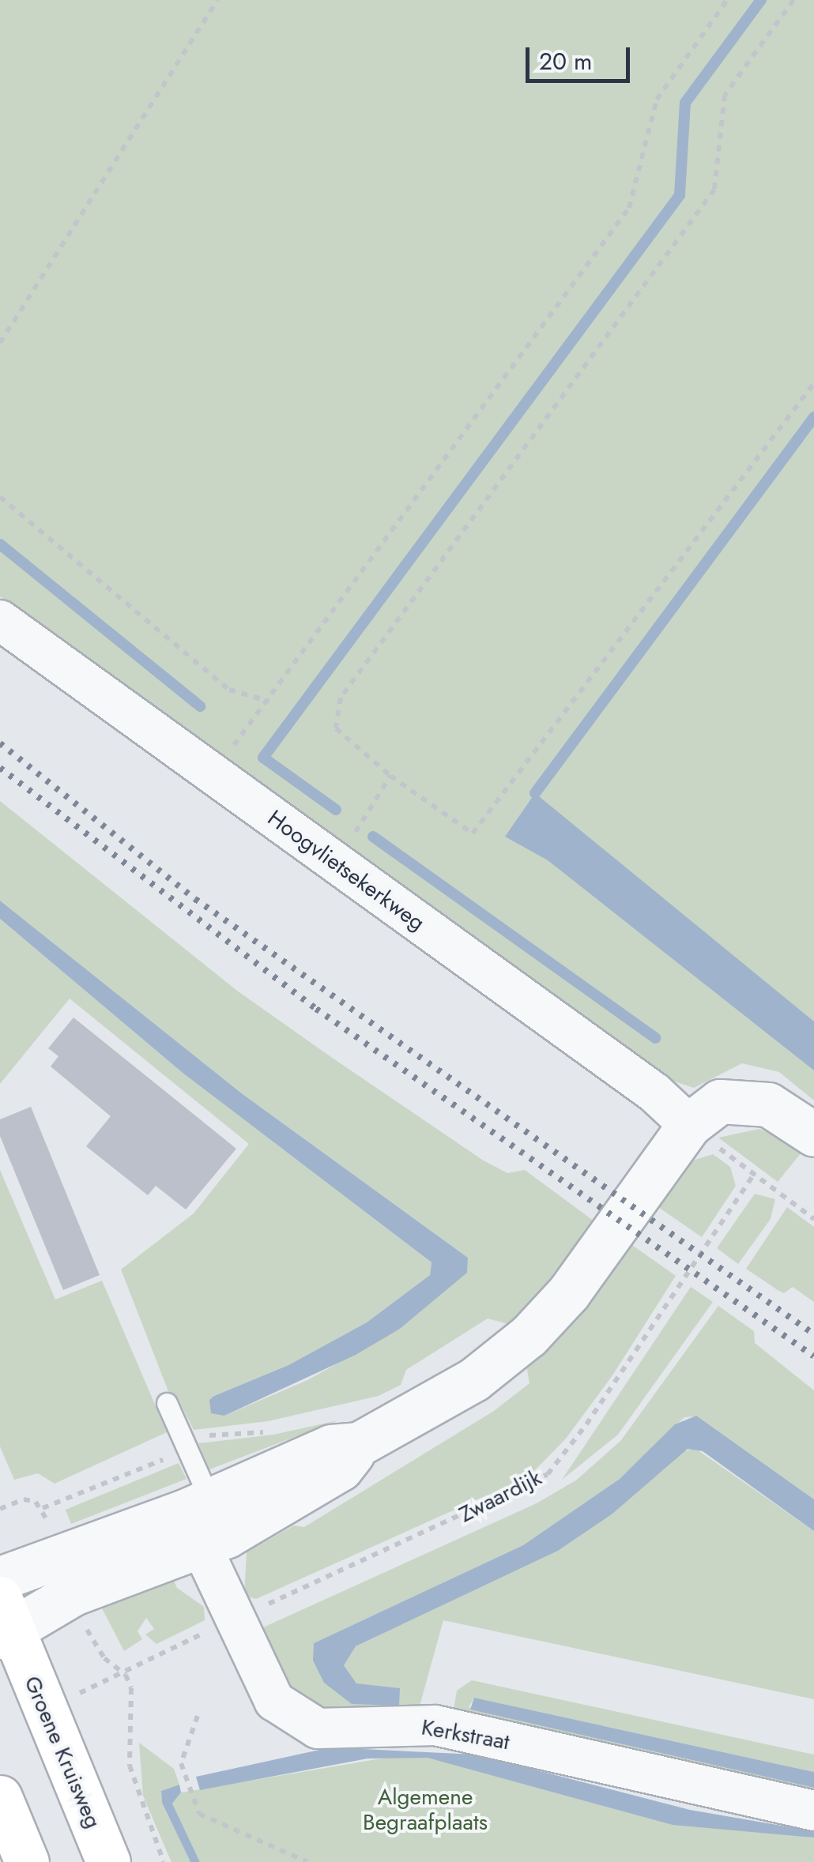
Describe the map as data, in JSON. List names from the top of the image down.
{
  "streets": {
    "main road": ["Groene Kruisweg"],
    "street": ["Hoogvlietsekerkweg", "Kerkstraat"],
    "path": ["Zwaardijk"]
  },
  "crossings": [
    ["Zwaardijk", "Kerkstraat"]
  ],
  "parks": ["Algemene Begraafplaats"],
  "scale_bar": "20 m"
}
